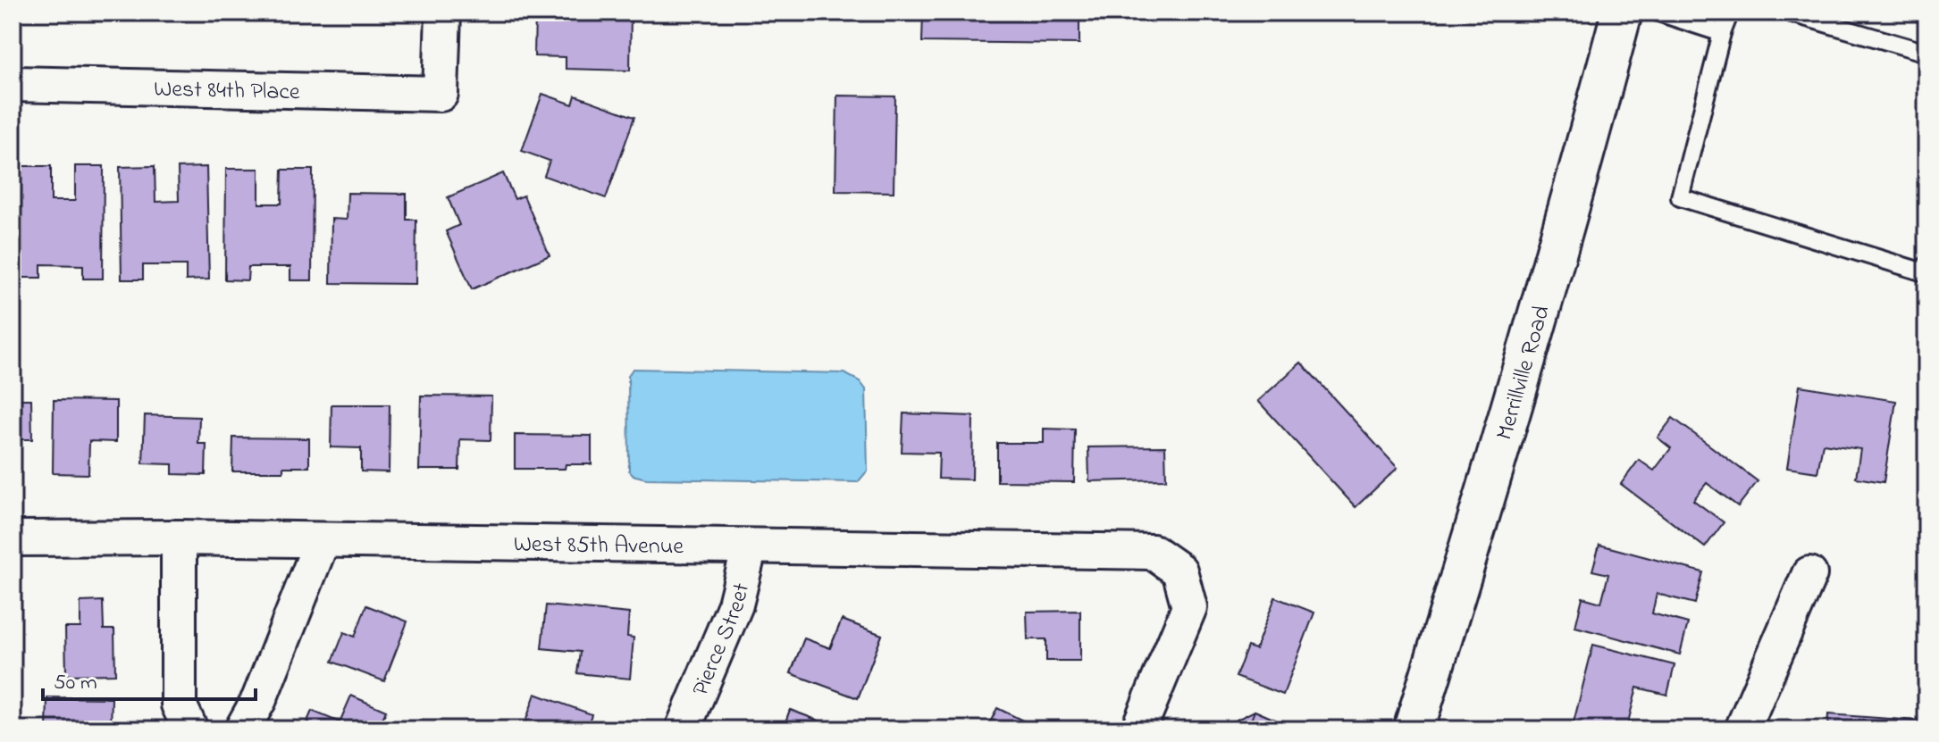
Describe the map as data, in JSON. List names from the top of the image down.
{
  "streets": {
    "street": [
      "West 84th Place",
      "Merrillville Road",
      "West 85th Avenue",
      "Pierce Street"
    ]
  },
  "crossings": [
    ["West 85th Avenue", "Pierce Street"]
  ],
  "scale_bar": "50 m"
}
